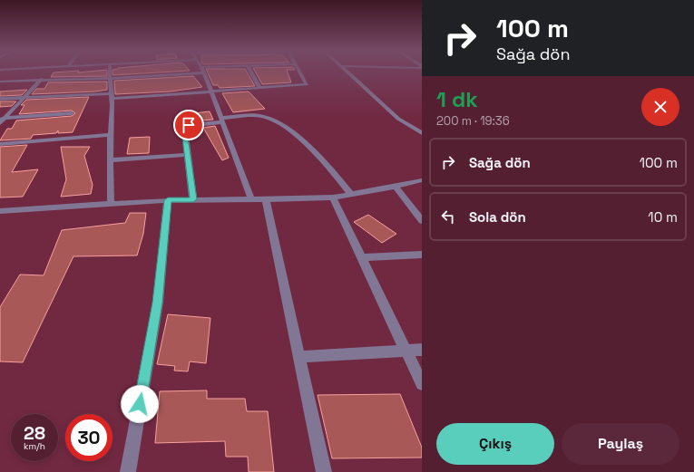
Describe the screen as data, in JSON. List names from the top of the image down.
{
  "page": {
    "turn": ["100 m", "Sağa dön"],
    "heading": ["1 dk", "200 m · 19:36"],
    "list": [
      {
        "name": "Sağa dön",
        "value": "100 m"
      },
      {
        "name": "Sola dön",
        "value": "10 m"
      }
    ],
    "speed": "28 km/h",
    "limit": "30",
    "buttons": ["Çıkış", "Paylaş"]
  }
}
